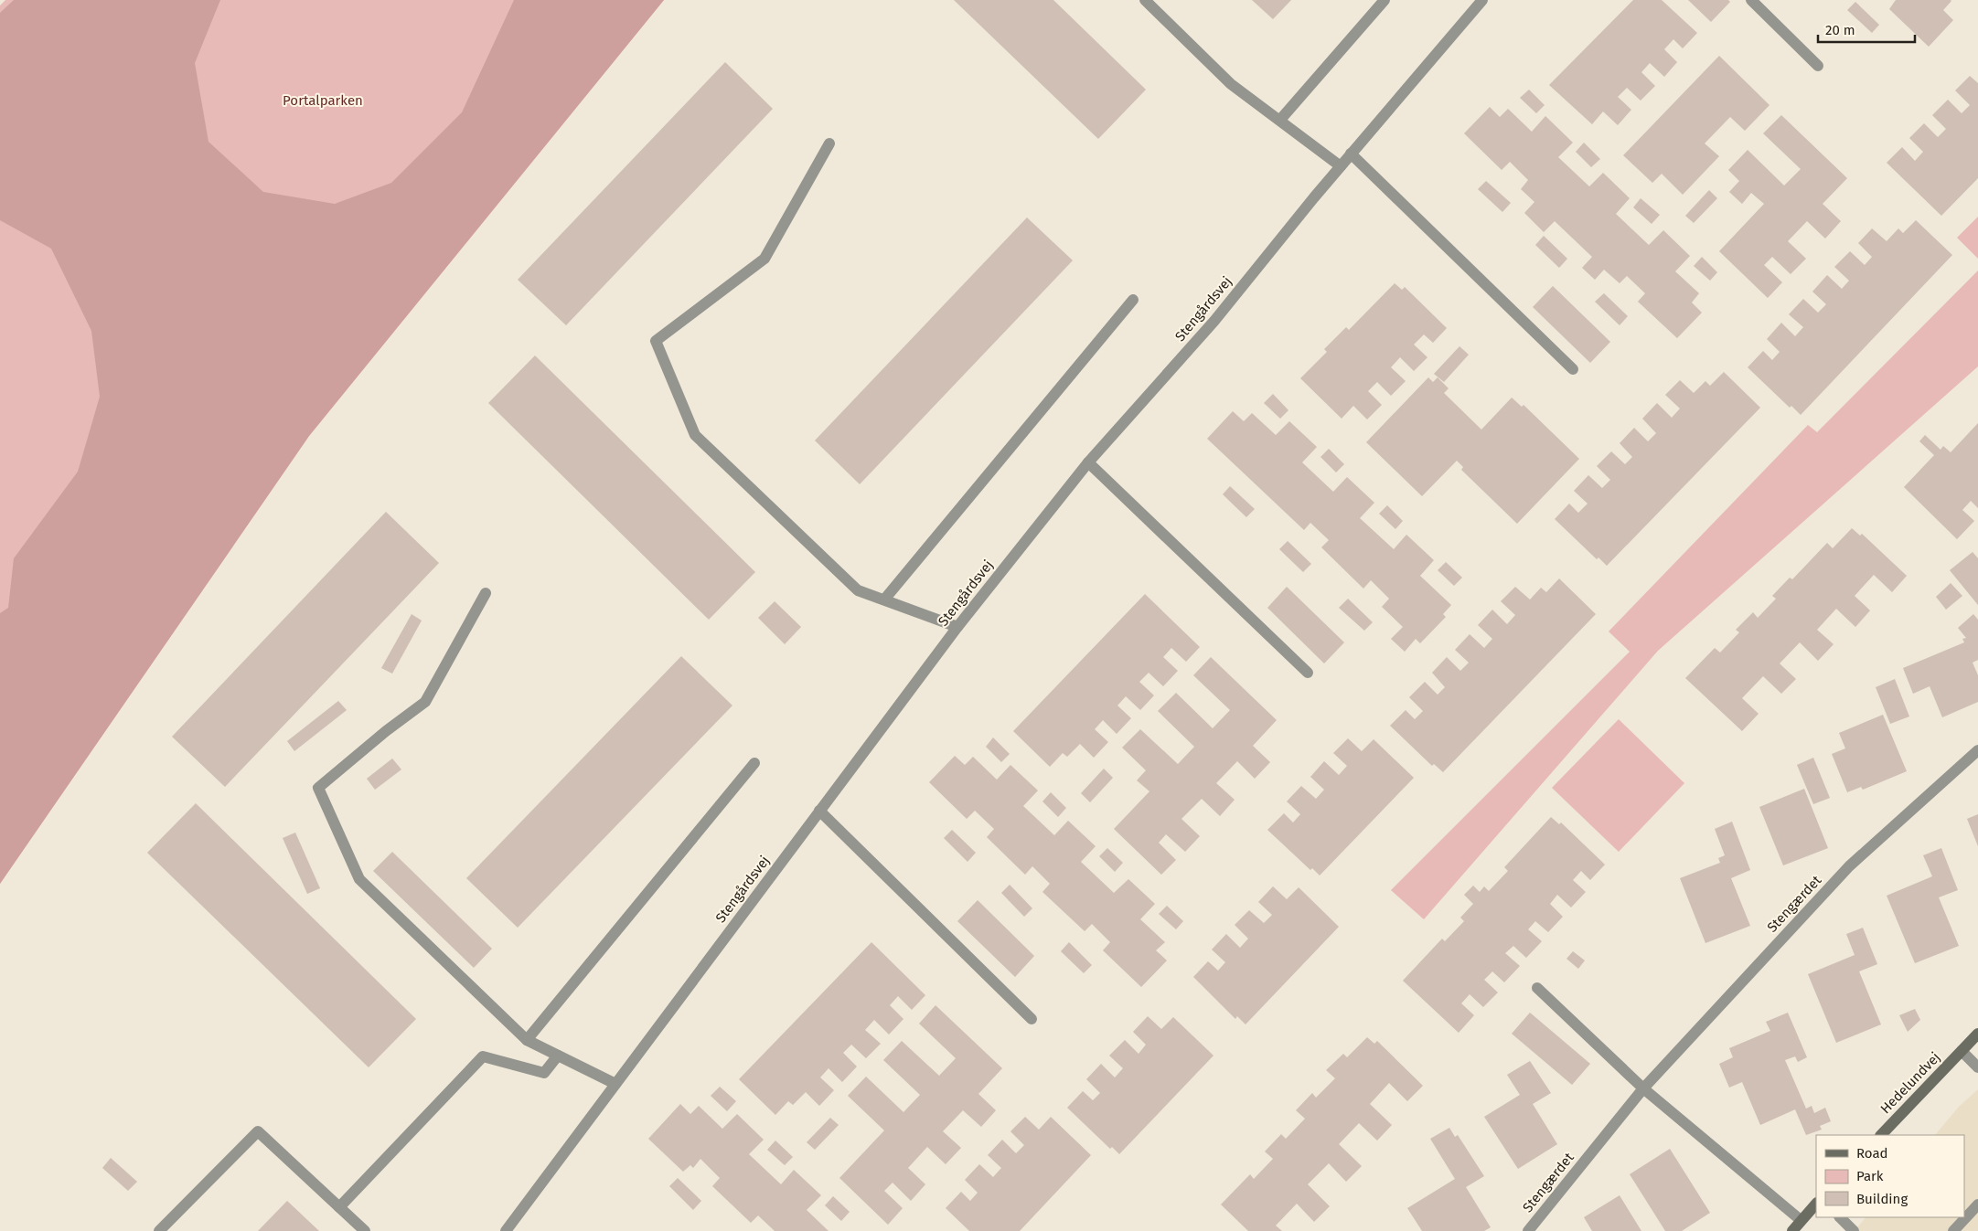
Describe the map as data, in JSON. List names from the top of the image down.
{
  "streets": {
    "street": ["Stengårdsvej", "Stengærdet", "Hedelundvej"]
  },
  "parks": ["Portalparken"],
  "legend": ["Road", "Park", "Building"],
  "scale_bar": "20 m"
}
